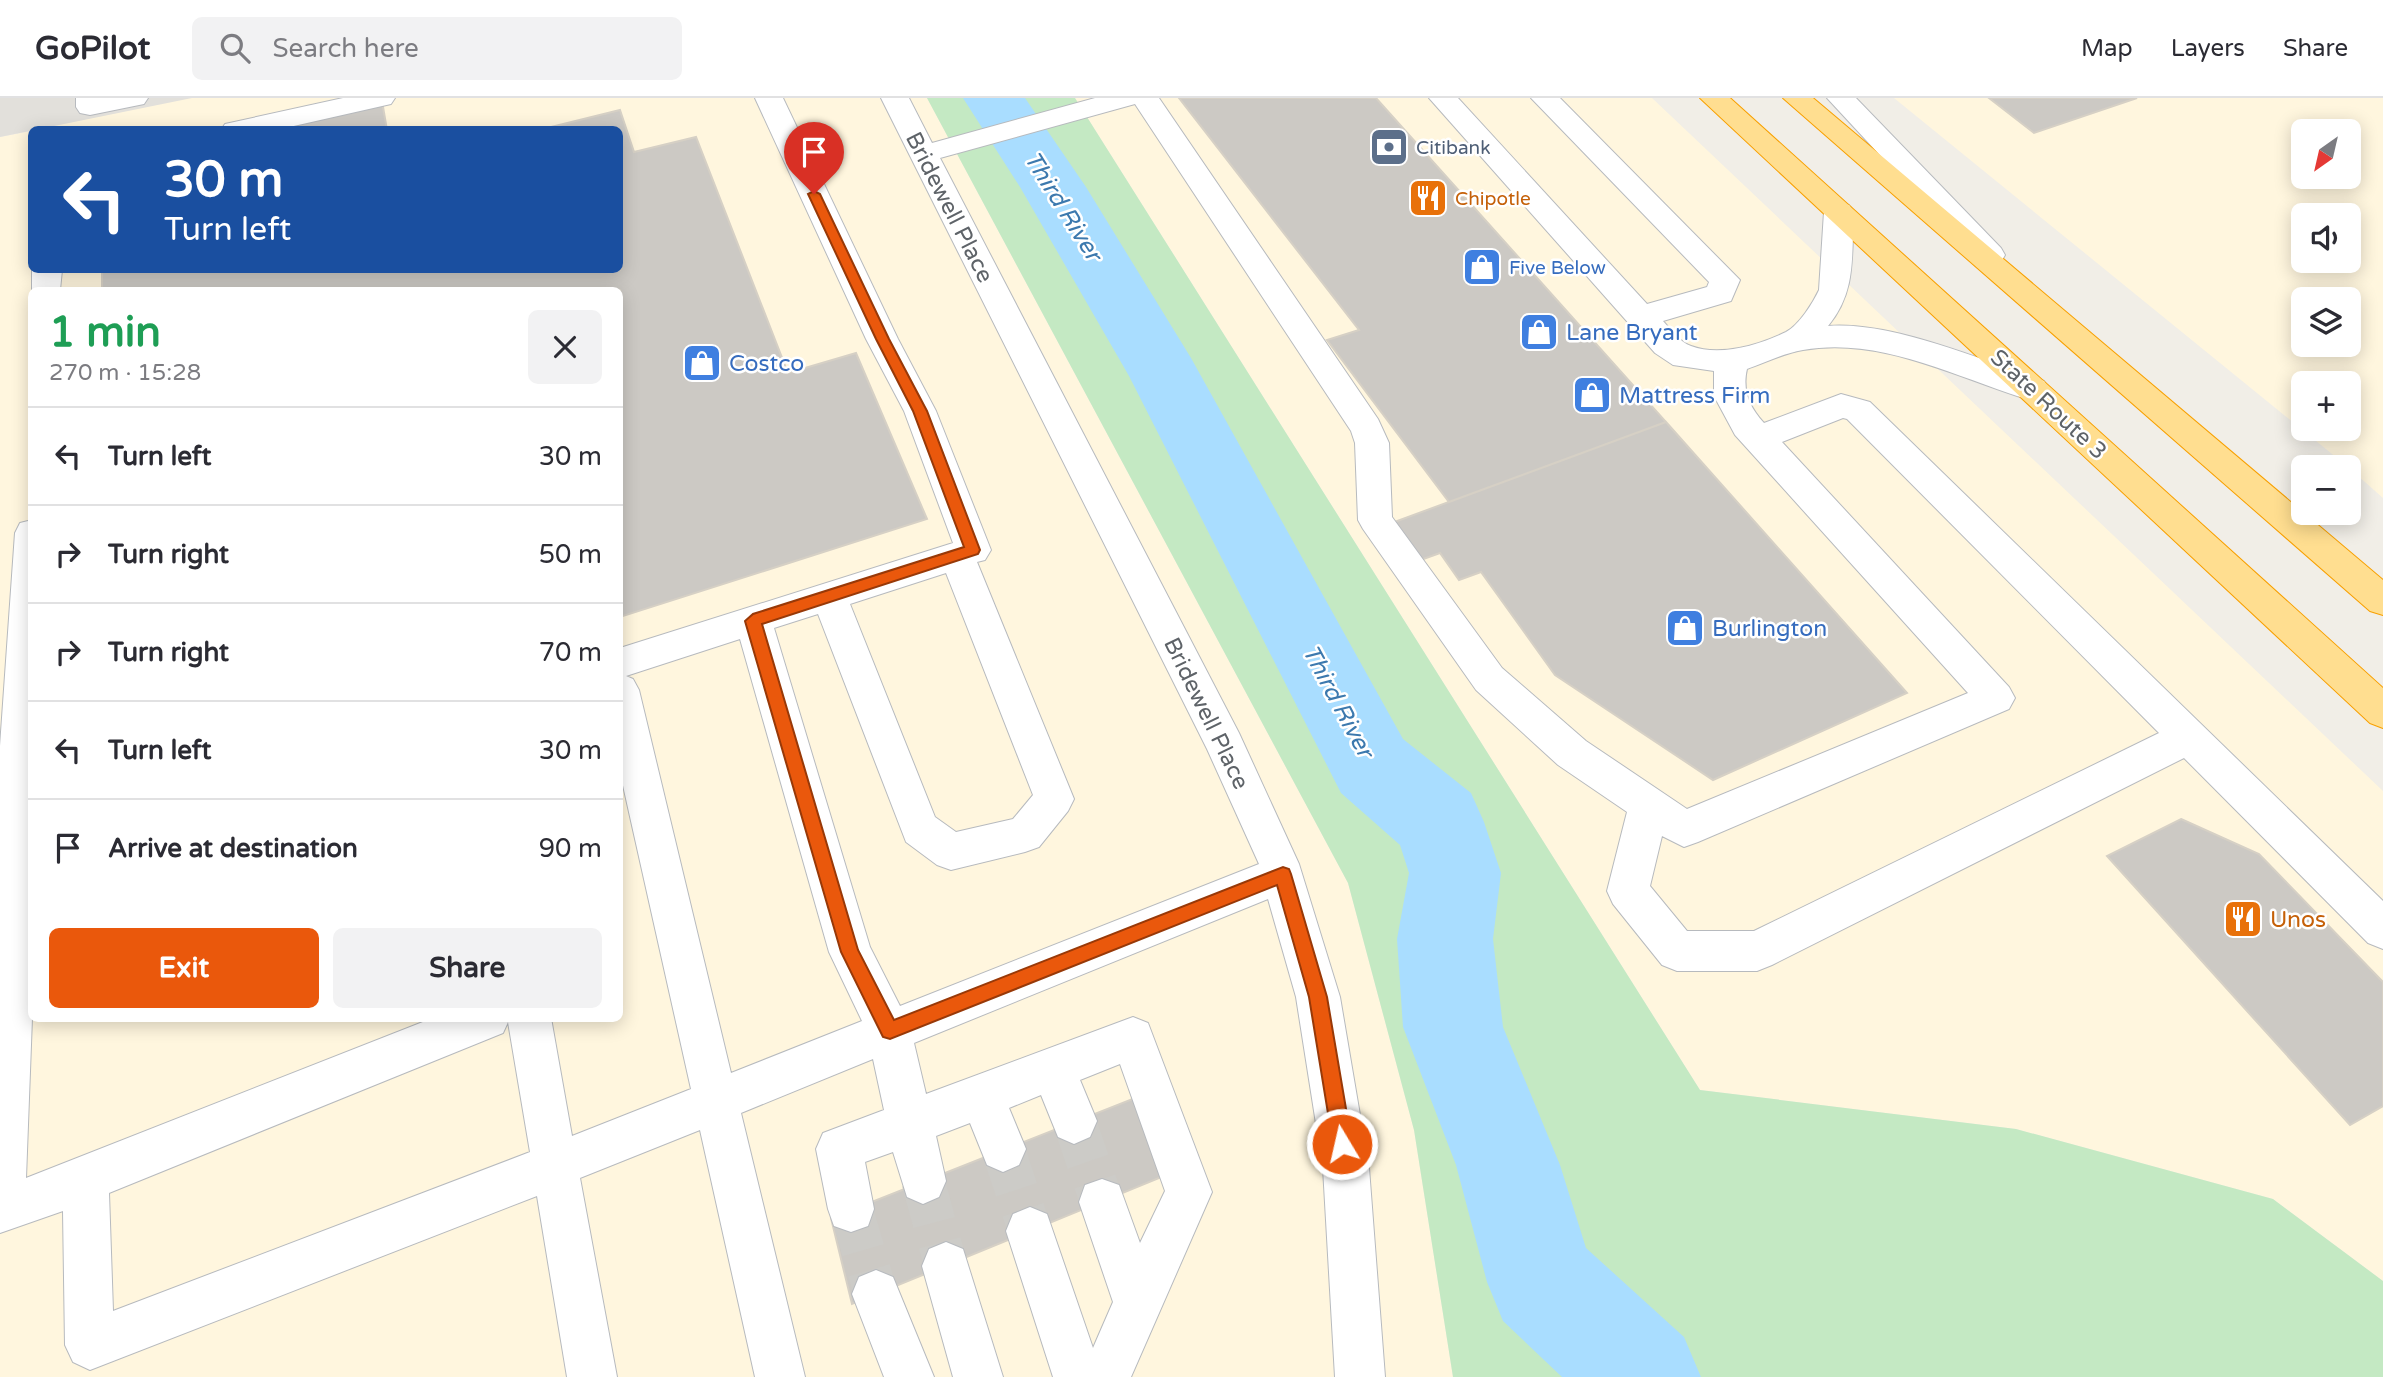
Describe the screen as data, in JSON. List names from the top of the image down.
{
  "streets": {
    "highway": ["State Route 3"],
    "street": ["Bridewell Place"]
  },
  "water": ["Third River"],
  "places": {
    "bank": ["Citibank"],
    "restaurant": ["Chipotle", "Unos"],
    "shop": [
      "Five Below",
      "Lane Bryant",
      "Costco",
      "Mattress Firm",
      "Burlington"
    ]
  },
  "north": "bottom left",
  "page": {
    "header": "GoPilot",
    "search": "Search here",
    "nav": ["Map", "Layers", "Share"],
    "map_buttons": ["+", "−"],
    "turn": ["30 m", "Turn left"],
    "heading": ["1 min", "270 m · 15:28"],
    "list": [
      {
        "name": "Turn left",
        "value": "30 m"
      },
      {
        "name": "Turn right",
        "value": "50 m"
      },
      {
        "name": "Turn right",
        "value": "70 m"
      },
      {
        "name": "Turn left",
        "value": "30 m"
      },
      {
        "name": "Arrive at destination",
        "value": "90 m"
      }
    ],
    "buttons": ["Exit", "Share"]
  }
}
